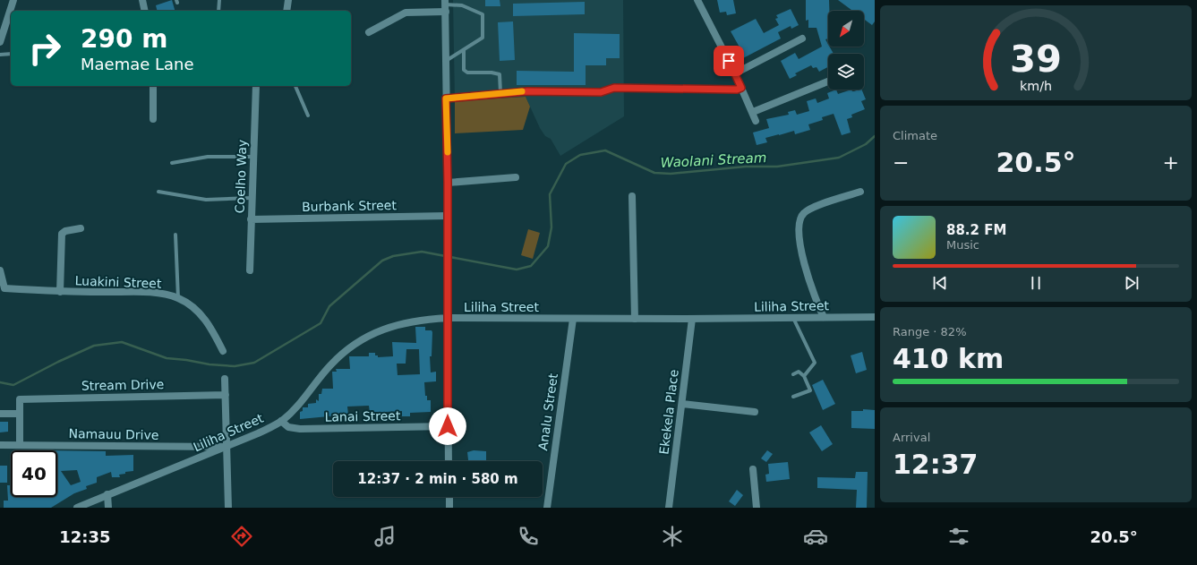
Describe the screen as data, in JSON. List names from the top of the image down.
{
  "streets": {
    "street": [
      "Coelho Way",
      "Burbank Street",
      "Luakini Street",
      "Liliha Street",
      "Stream Drive",
      "Analu Street",
      "Ekekela Place",
      "Lanai Street",
      "Namauu Drive"
    ]
  },
  "crossings": [
    ["Coelho Way", "Burbank Street"],
    ["Liliha Street", "Analu Street"],
    ["Liliha Street", "Ekekela Place"],
    ["Liliha Street", "Lanai Street"],
    ["Liliha Street", "Namauu Drive"]
  ],
  "water": ["Waolani Stream"],
  "north": "bottom left",
  "page": {
    "turn": ["290 m", "Maemae Lane"],
    "tile": [
      "Climate",
      ["Range · 82%", "410 km"],
      ["Arrival", "12:37"]
    ],
    "heat": ["−", "20.5°", "+"],
    "song": ["88.2 FM", "Music"],
    "limit": "40",
    "trip": "12:37 · 2 min · 580 m",
    "tabs": ["12:35", "20.5°"],
    "gauge": ["39", "km/h"]
  }
}
